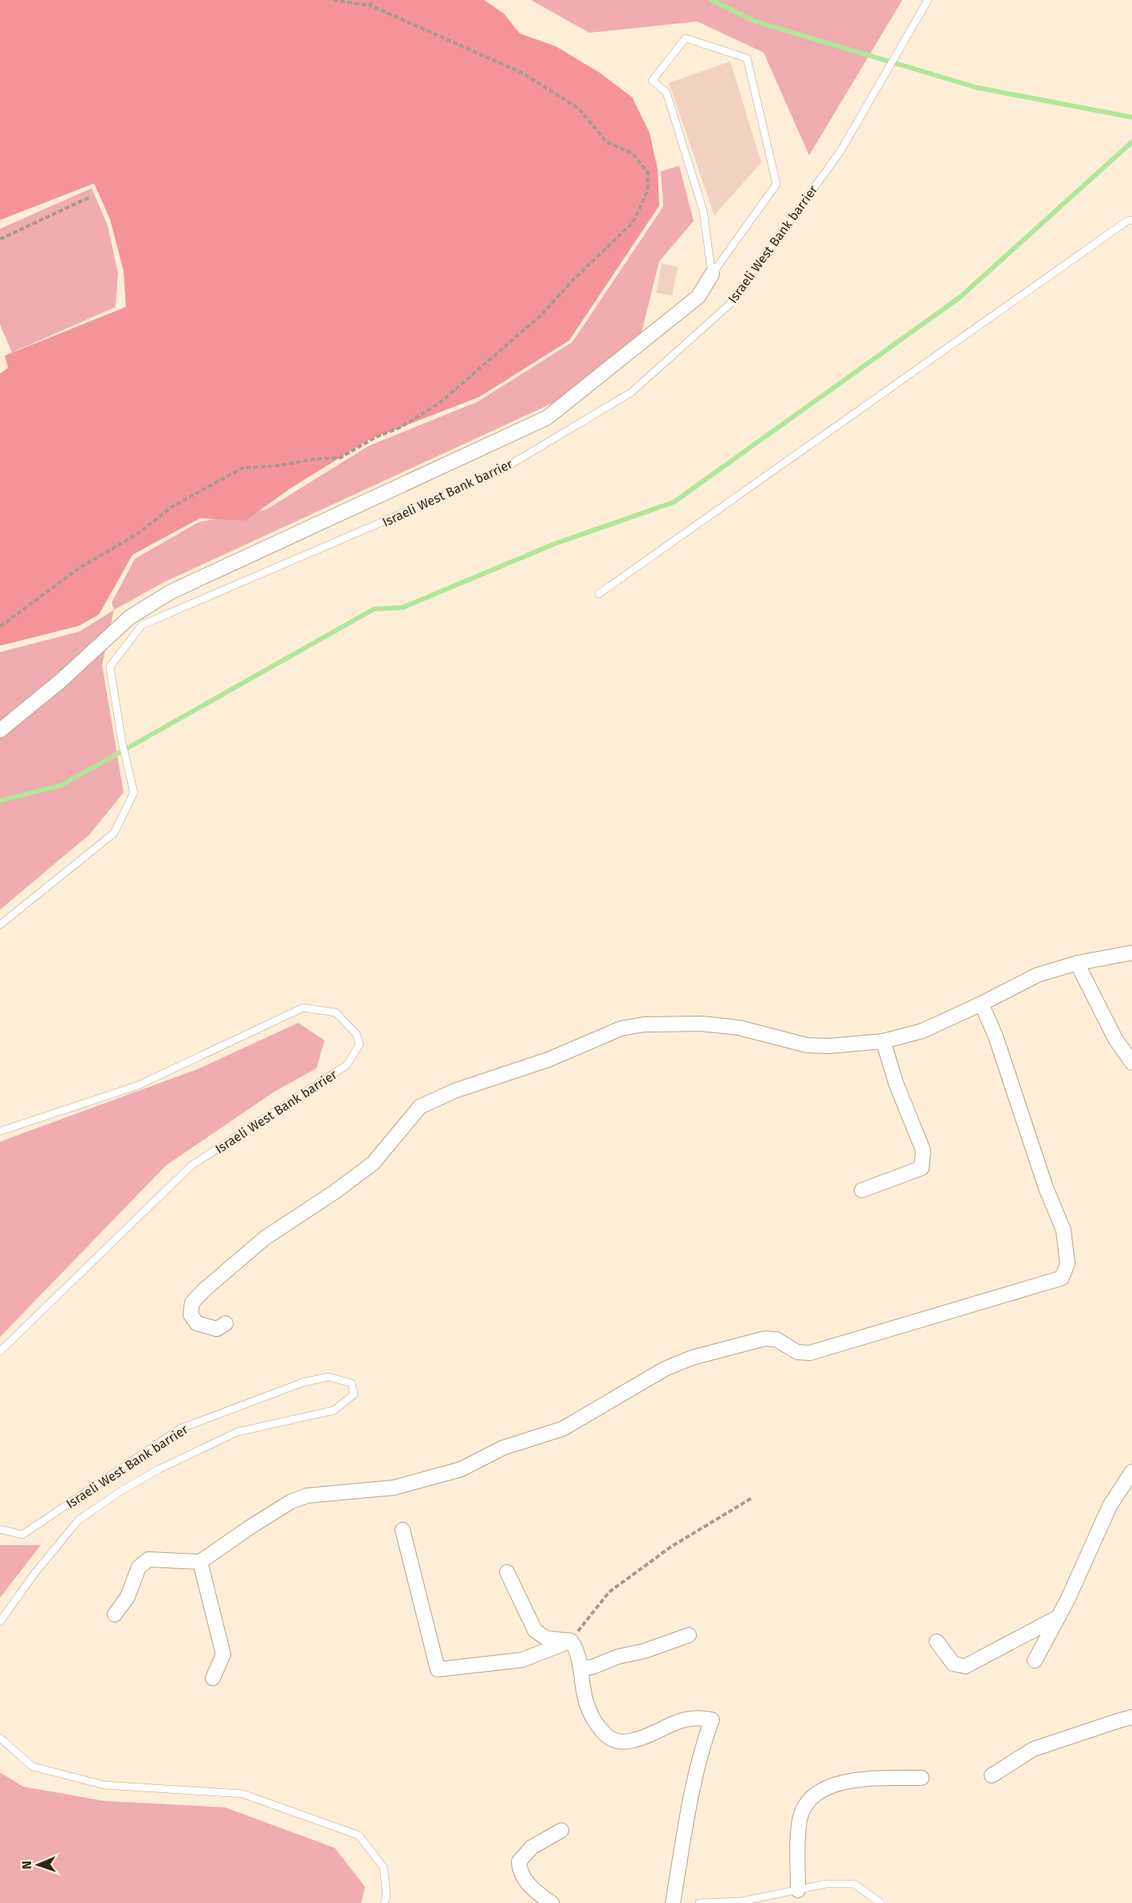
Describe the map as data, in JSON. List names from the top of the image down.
{
  "streets": {
    "lane": ["Israeli West Bank barrier"]
  },
  "north": "left"
}
